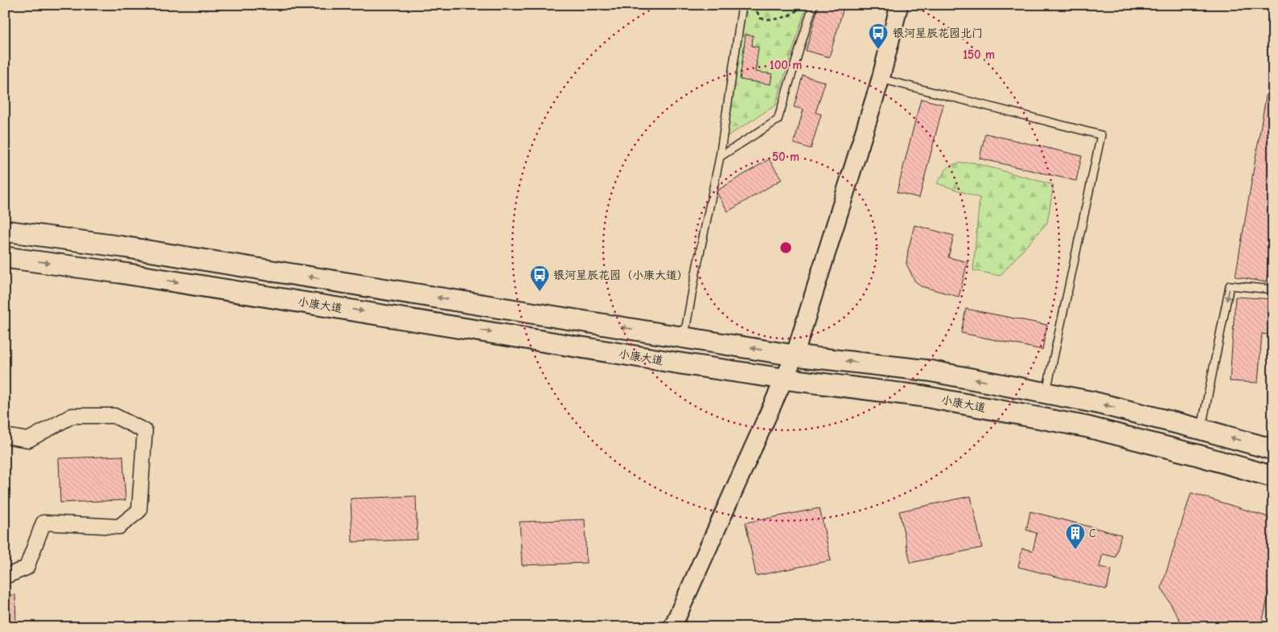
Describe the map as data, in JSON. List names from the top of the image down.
{
  "streets": {
    "main road": ["小康大道"]
  },
  "places": {
    "bus stop": ["银河星辰花园北门", "银河星辰花园（小康大道）"],
    "building": ["C"]
  },
  "rings": ["150 m", "100 m", "50 m"]
}
